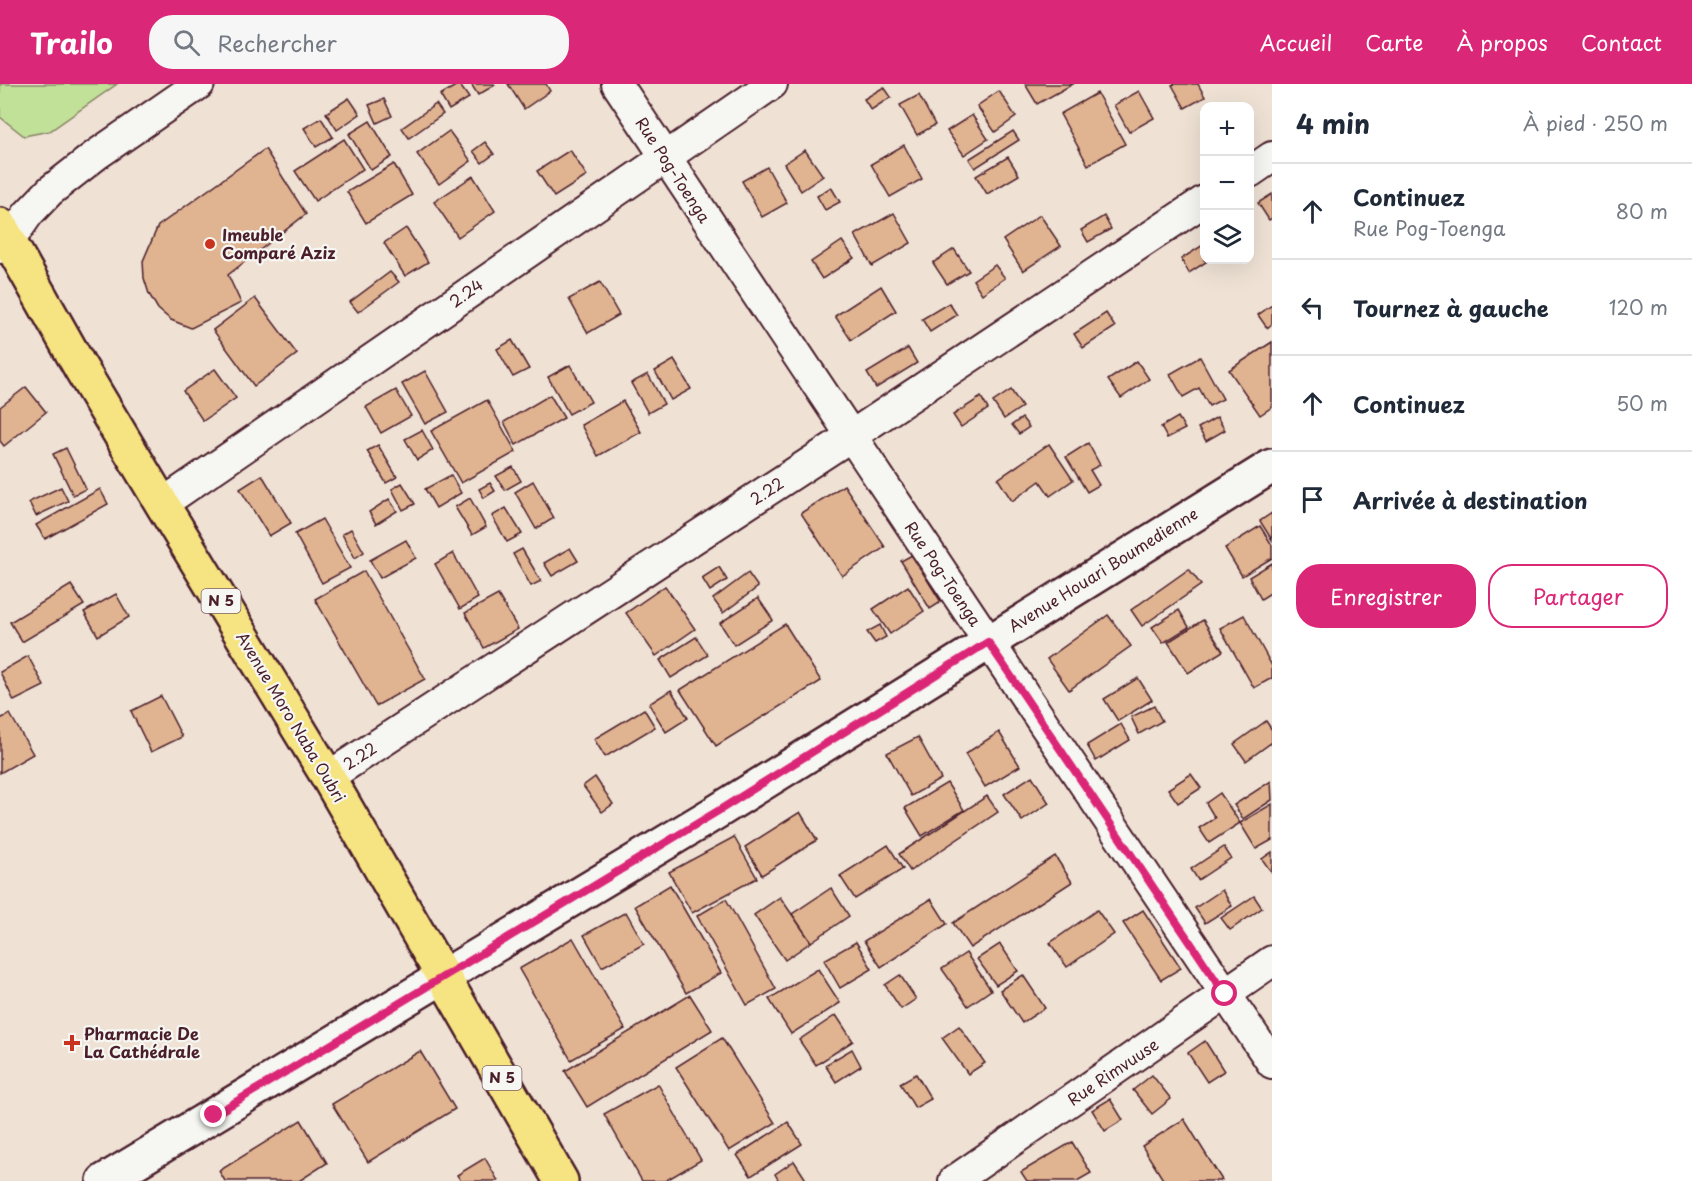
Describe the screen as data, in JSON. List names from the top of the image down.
{
  "streets": {
    "highway": ["N 5", "Avenue Moro Naba Oubri"],
    "street": [
      "Rue Pog-Toenga",
      "2.24",
      "2.22",
      "Avenue Houari Boumedienne",
      "Rue Rimvuuse"
    ]
  },
  "crossings": [
    ["Rue Pog-Toenga", "2.24"],
    ["Rue Pog-Toenga", "2.22"],
    ["Rue Pog-Toenga", "Avenue Houari Boumedienne"],
    ["Rue Pog-Toenga", "Rue Rimvuuse"],
    ["2.24", "Avenue Moro Naba Oubri"],
    ["2.22", "Avenue Moro Naba Oubri"],
    ["Avenue Houari Boumedienne", "Avenue Moro Naba Oubri"]
  ],
  "places": {
    "other": ["Imeuble Comparé Aziz"],
    "health": ["Pharmacie De La Cathédrale"]
  },
  "page": {
    "header": "Trailo",
    "search": "Rechercher",
    "nav": [
      "Accueil",
      "Carte",
      "À propos",
      "Contact"
    ],
    "heading": ["4 min", "À pied · 250 m"],
    "map_buttons": ["+", "−"],
    "list": [
      ["Continuez", "Rue Pog-Toenga", "80 m"],
      ["Tournez à gauche", "120 m"],
      ["Continuez", "50 m"],
      "Arrivée à destination"
    ],
    "buttons": ["Enregistrer", "Partager"]
  }
}
